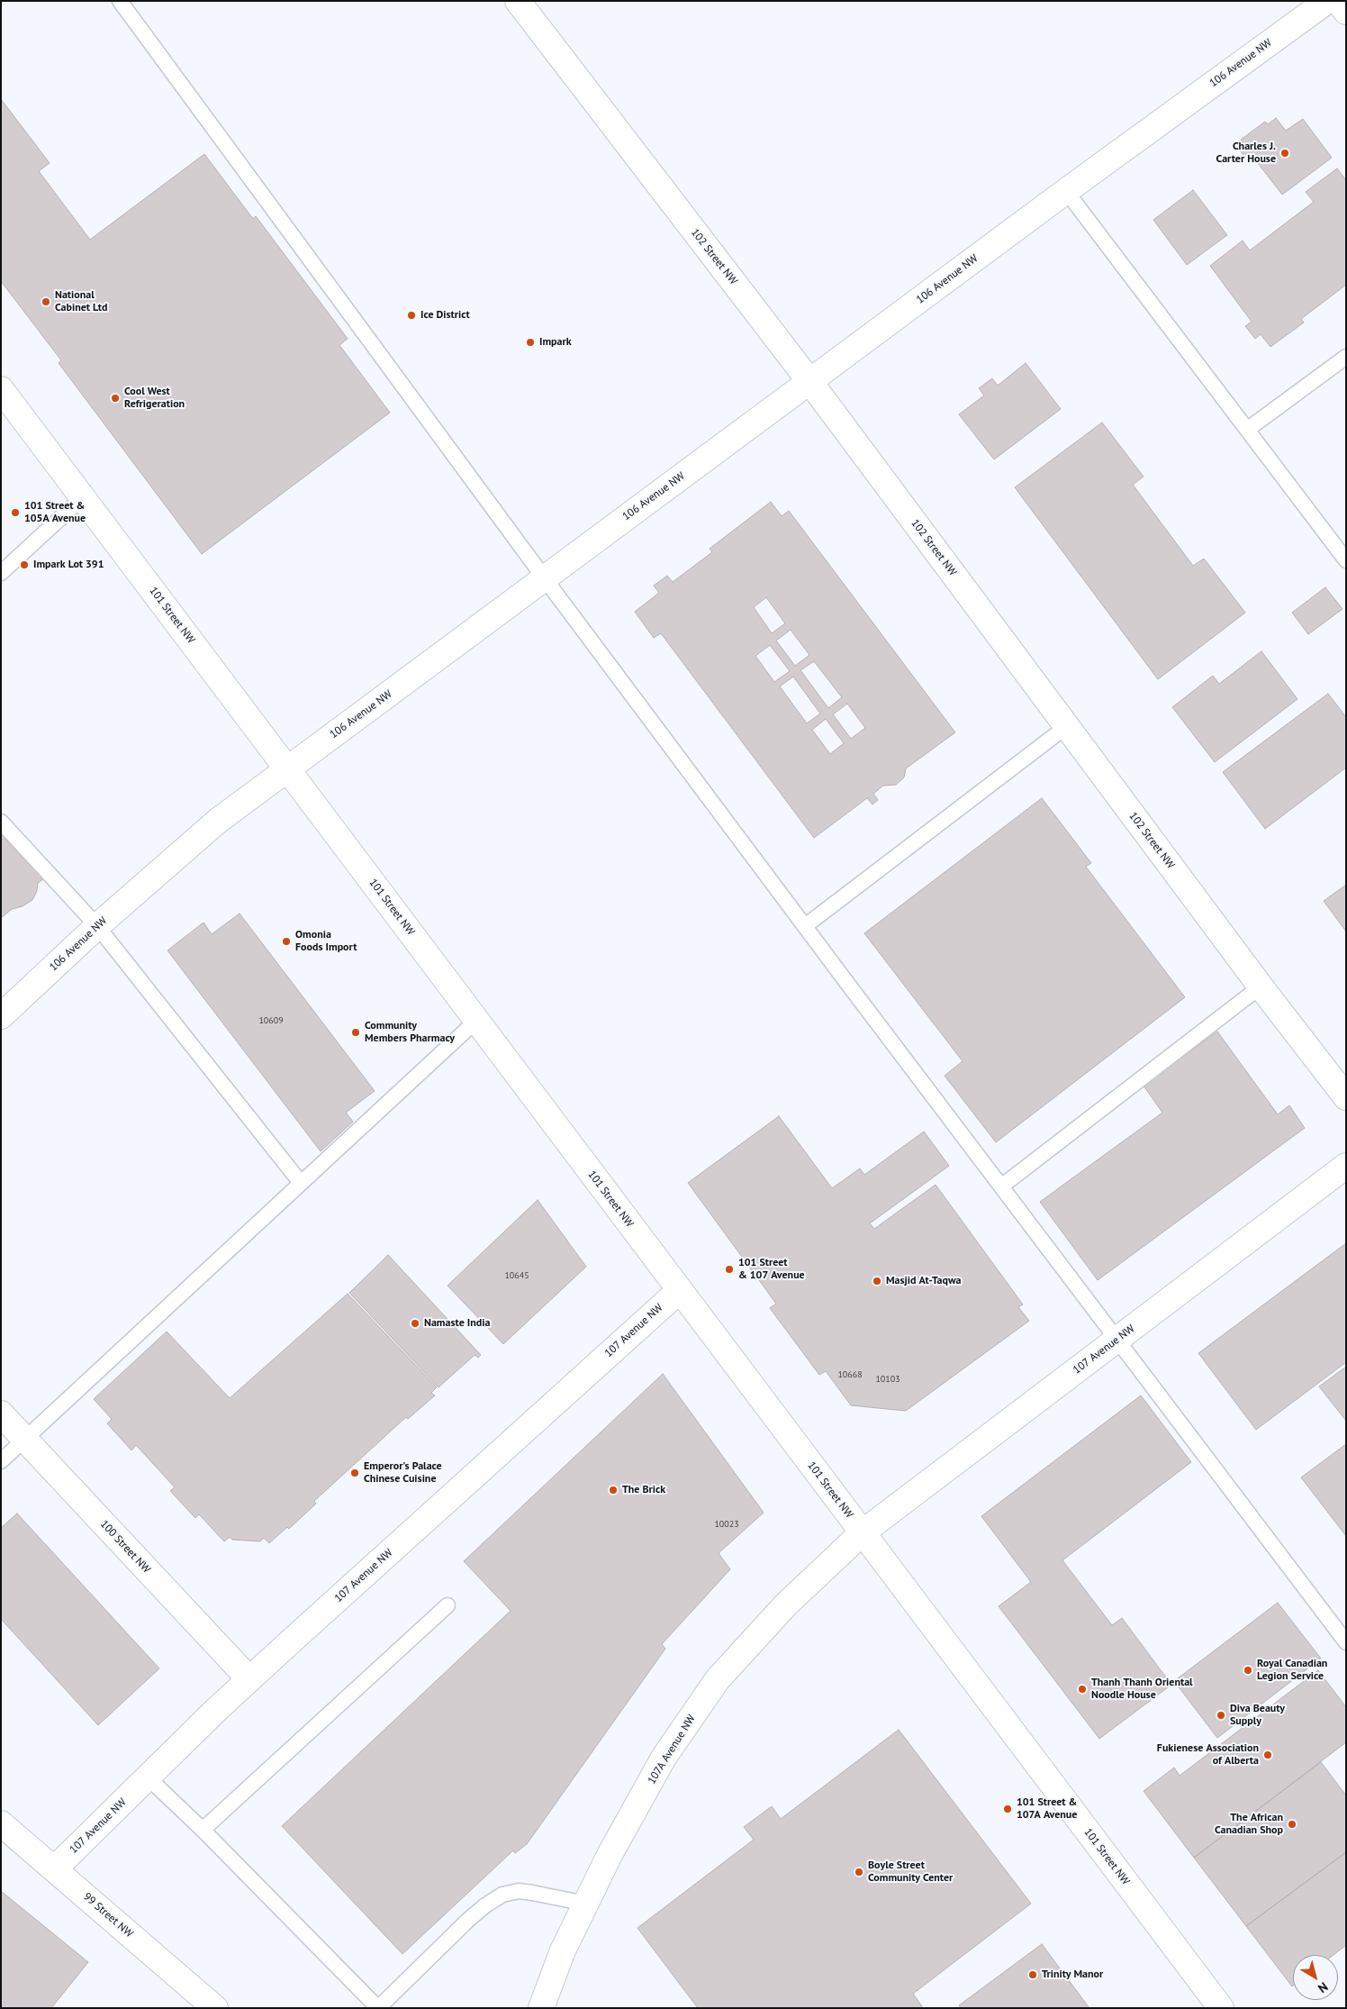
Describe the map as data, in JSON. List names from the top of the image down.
{
  "streets": {
    "street": [
      "106 Avenue NW",
      "102 Street NW",
      "101 Street NW",
      "107 Avenue NW",
      "100 Street NW",
      "107A Avenue NW",
      "99 Street NW"
    ]
  },
  "crossings": [
    ["106 Avenue NW", "102 Street NW"],
    ["106 Avenue NW", "101 Street NW"],
    ["101 Street NW", "107 Avenue NW"],
    ["101 Street NW", "107A Avenue NW"],
    ["107 Avenue NW", "100 Street NW"],
    ["107 Avenue NW", "107A Avenue NW"],
    ["107 Avenue NW", "99 Street NW"]
  ],
  "places": [
    "Charles J. Carter House",
    "National Cabinet Ltd",
    "Ice District",
    "Impark",
    "Cool West Refrigeration",
    "101 Street & 105A Avenue",
    "Impark Lot 391",
    "Omonia Foods Import",
    "Community Members Pharmacy",
    "101 Street & 107 Avenue",
    "Masjid At-Taqwa",
    "Namaste India",
    "Emperor's Palace Chinese Cuisine",
    "The Brick",
    "Royal Canadian Legion Service",
    "Thanh Thanh Oriental Noodle House",
    "Diva Beauty Supply",
    "Fukienese Association of Alberta",
    "101 Street & 107A Avenue",
    "The African Canadian Shop",
    "Boyle Street Community Center",
    "Trinity Manor"
  ],
  "house_numbers": [
    "10609",
    "10645",
    "10668",
    "10103",
    "10023"
  ],
  "north": "bottom right"
}
